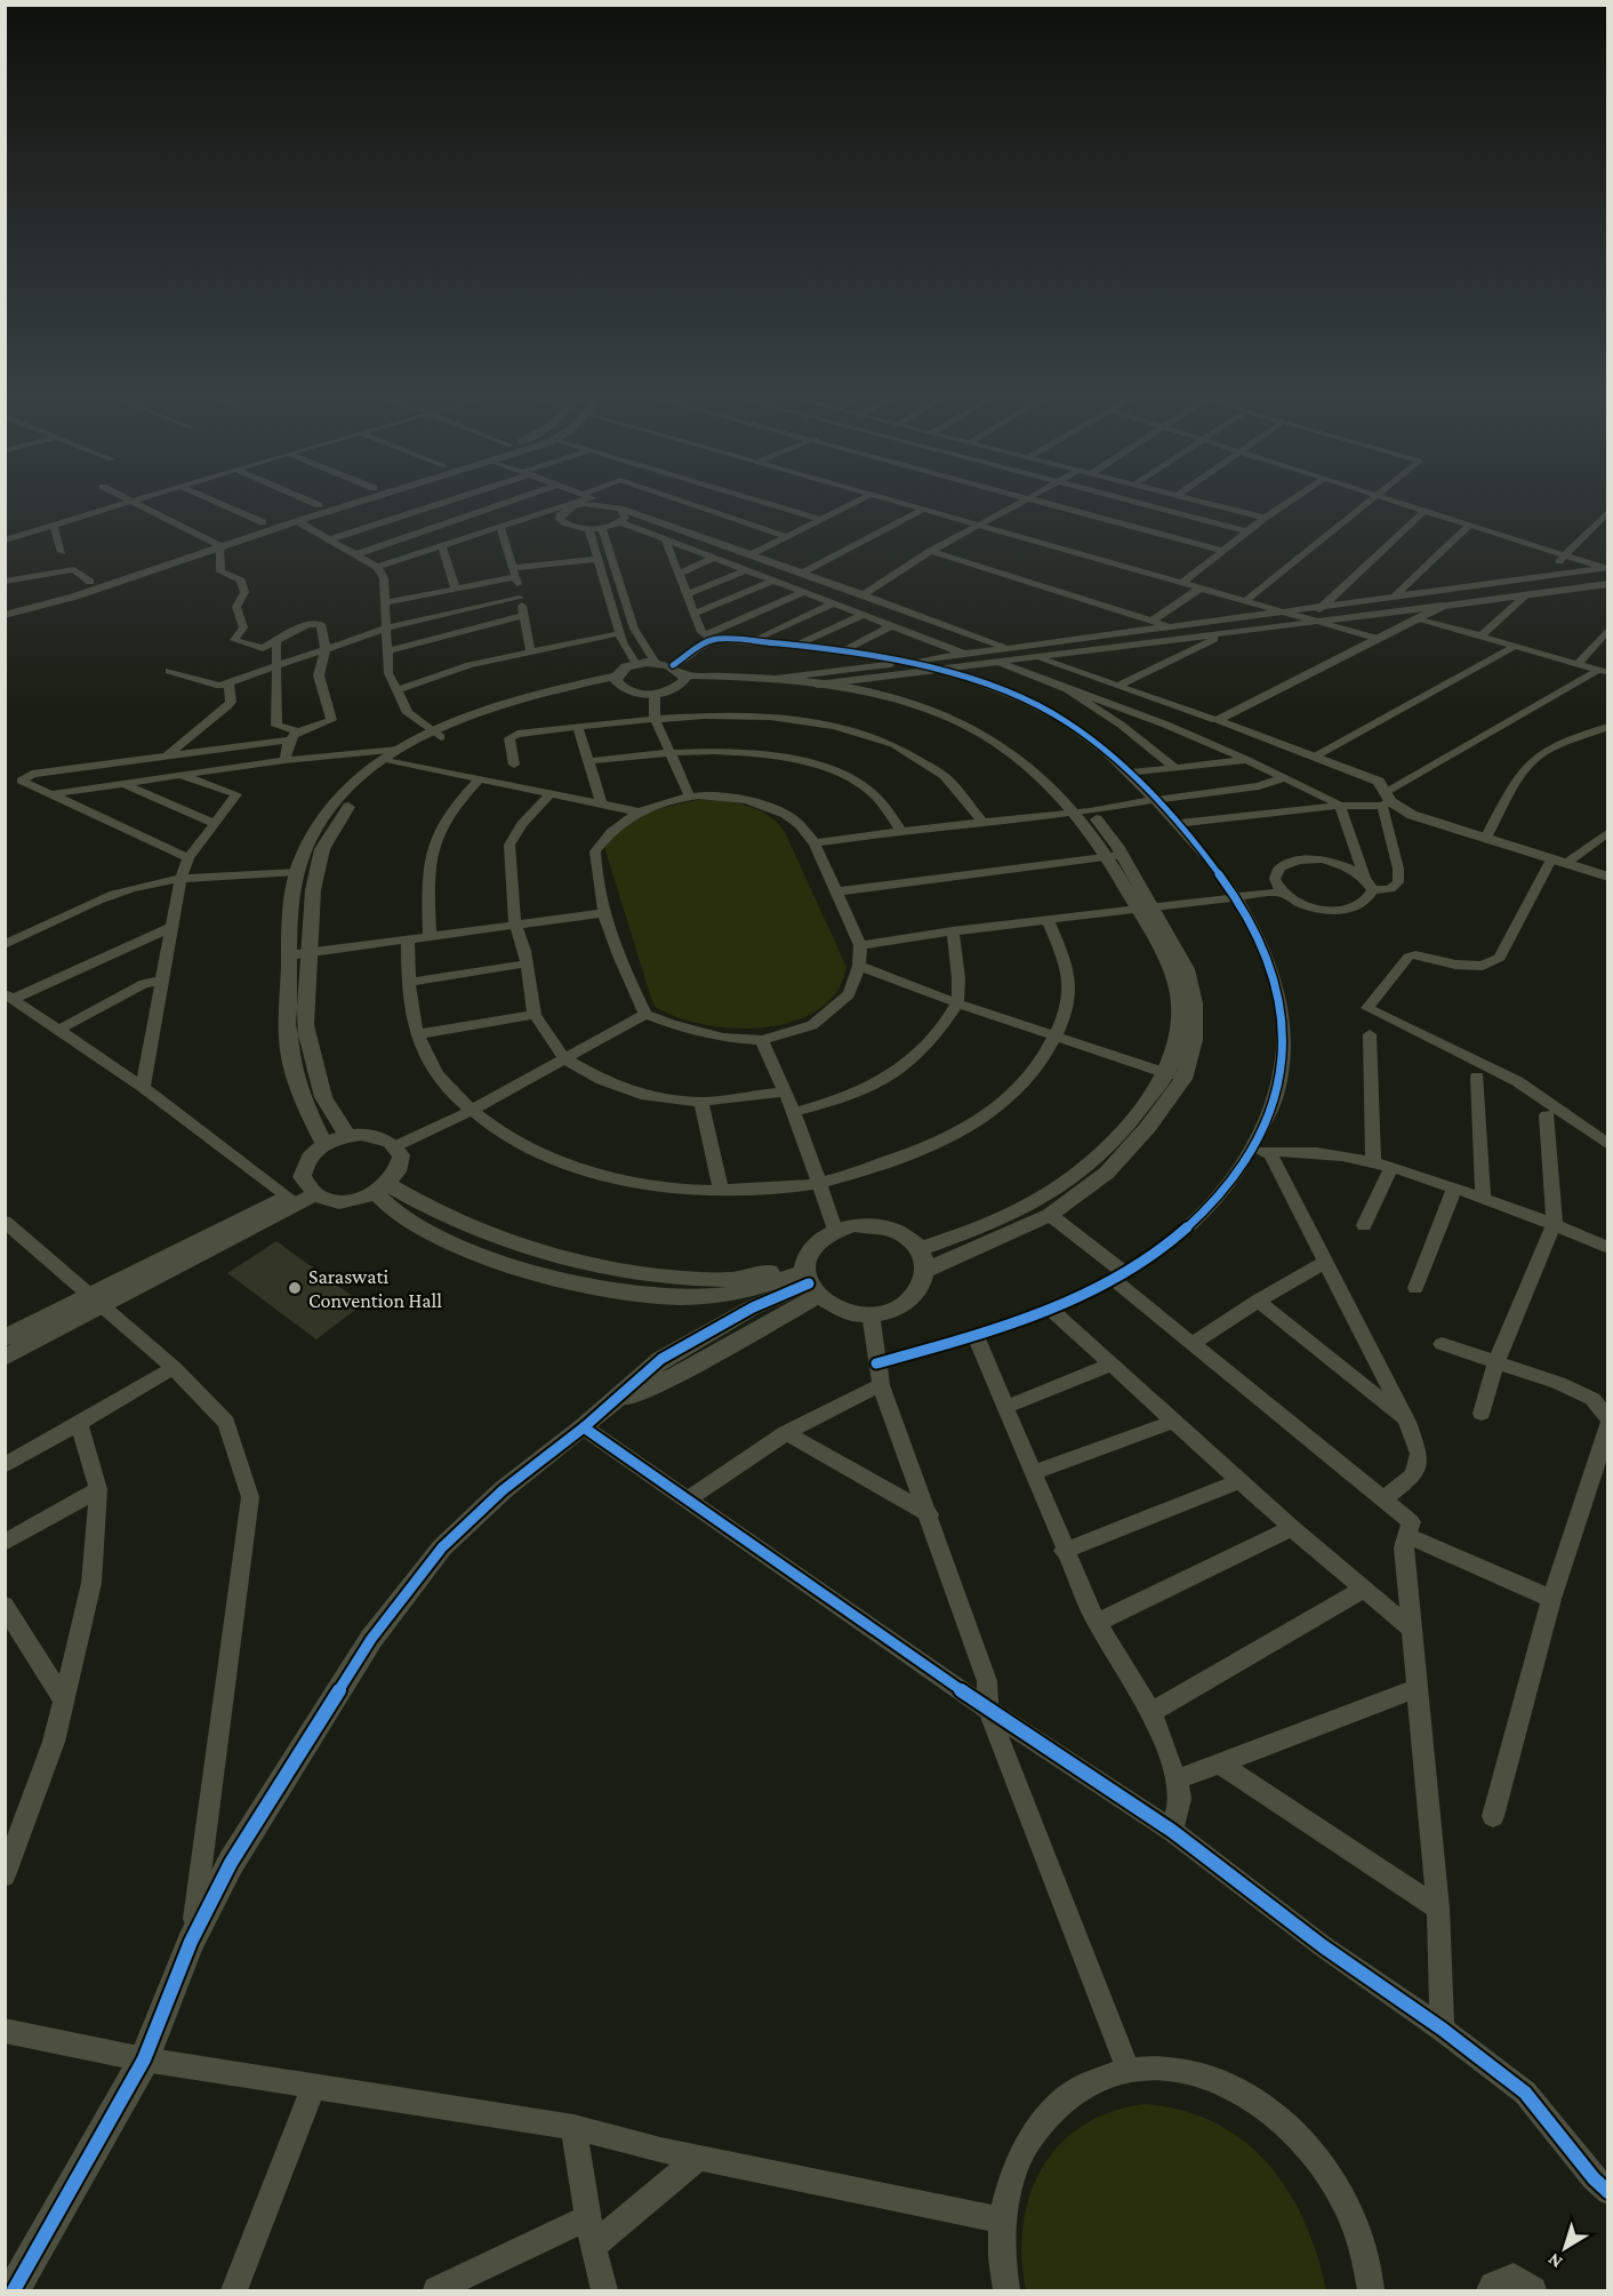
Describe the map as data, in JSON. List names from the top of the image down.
{
  "places": ["Saraswati Convention Hall"],
  "north": "bottom left"
}
